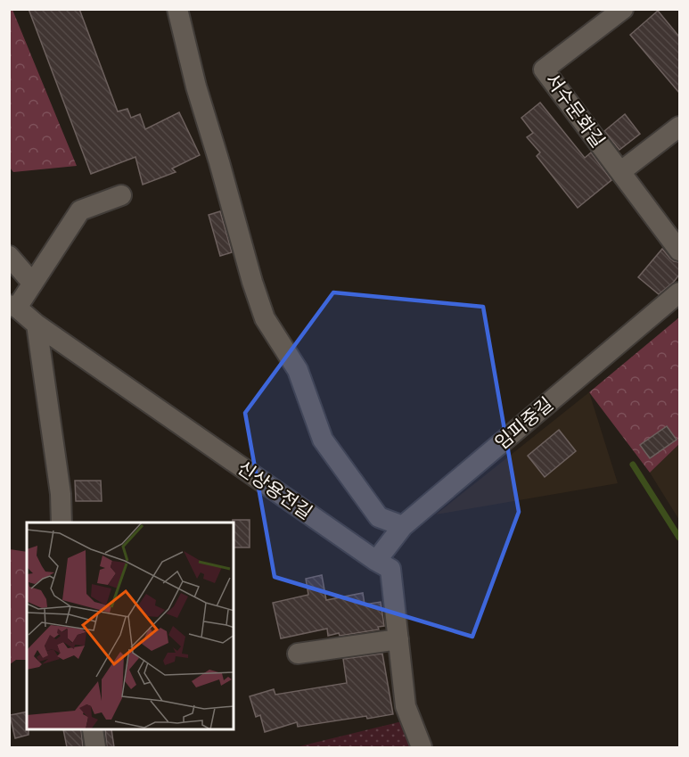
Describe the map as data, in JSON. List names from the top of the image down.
{
  "streets": {
    "street": ["서수문화길", "임피중길", "신상용전길"]
  },
  "crossings": [
    ["임피중길", "신상용전길"]
  ]
}
